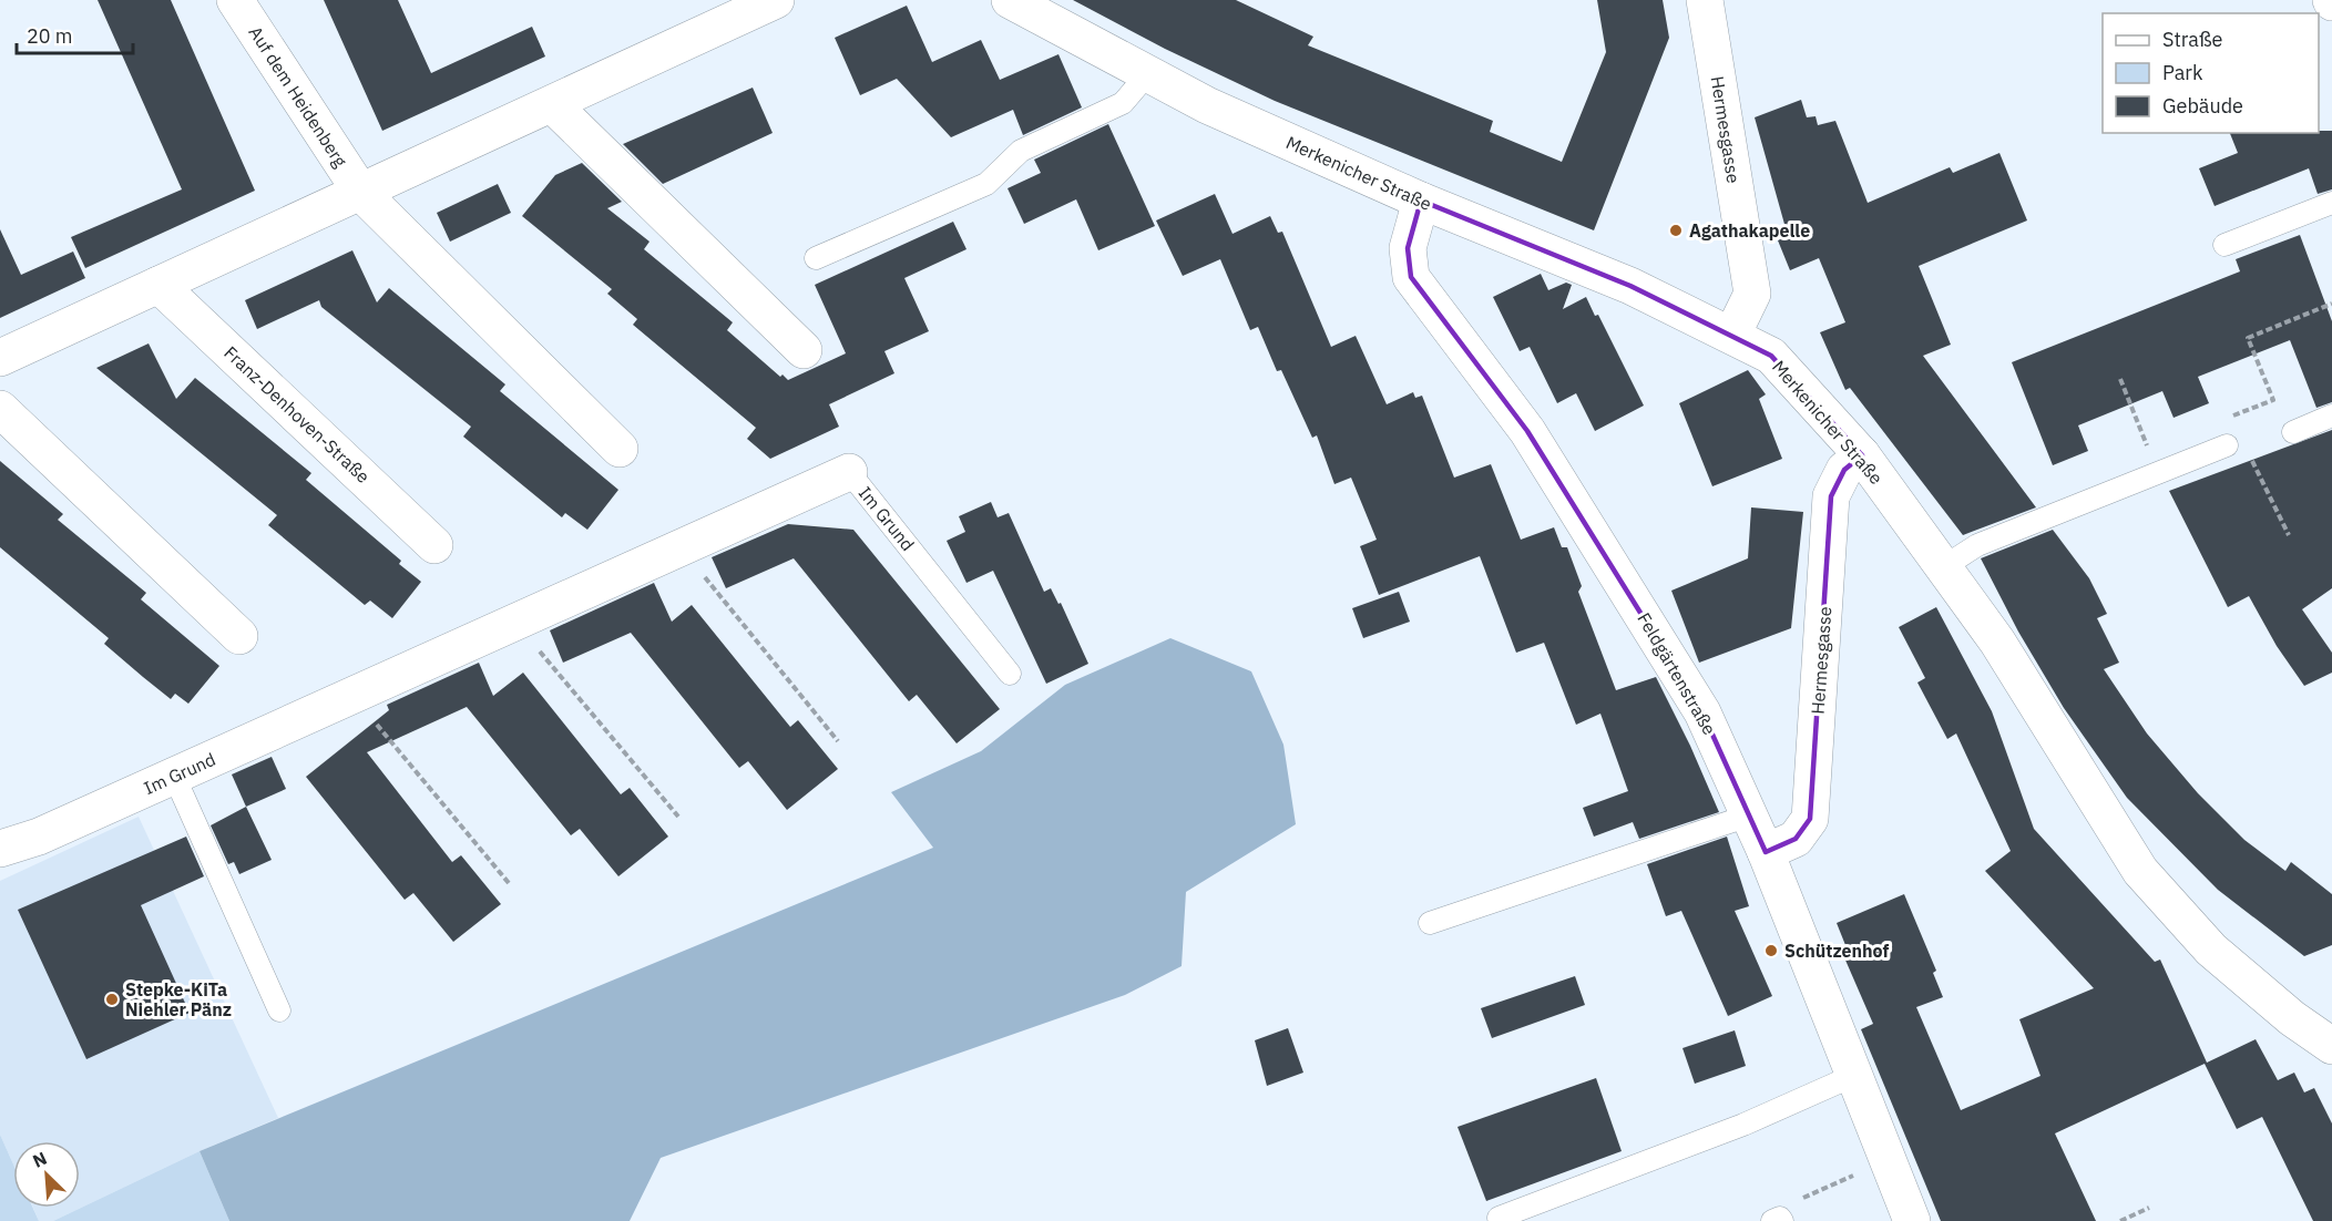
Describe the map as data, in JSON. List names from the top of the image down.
{
  "streets": {
    "street": [
      "Auf dem Heidenberg",
      "Hermesgasse",
      "Merkenicher Straße",
      "Franz-Denhoven-Straße",
      "Im Grund",
      "Feldgärtenstraße"
    ]
  },
  "crossings": [
    ["Hermesgasse", "Merkenicher Straße"],
    ["Hermesgasse", "Feldgärtenstraße"],
    ["Merkenicher Straße", "Feldgärtenstraße"]
  ],
  "places": ["Agathakapelle", "Schützenhof", "Stepke-KiTa Niehler Pänz"],
  "legend": ["Straße", "Park", "Gebäude"],
  "scale_bar": "20 m",
  "north": "top left"
}
